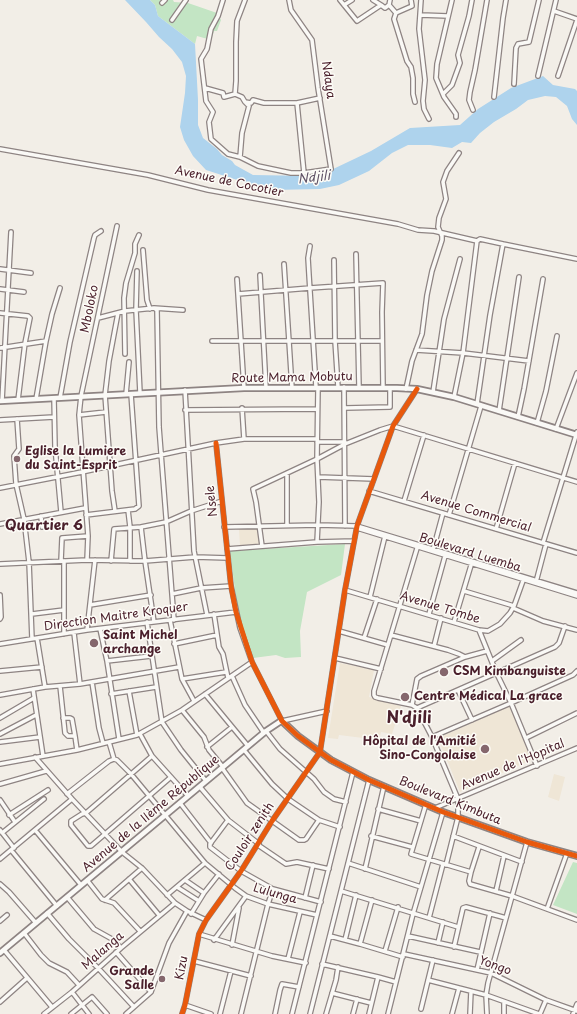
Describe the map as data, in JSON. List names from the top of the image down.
{
  "streets": {
    "street": [
      "Ndaya",
      "Avenue de Cocotier",
      "Mboloko",
      "Route Mama Mobutu",
      "Nsele",
      "Avenue Commercial",
      "Boulevard Luemba",
      "Avenue Tombe",
      "Direction Maitre Kroquer",
      "Avenue de l'Hopital",
      "Boulevard Kimbuta",
      "Avenue de la IIème République",
      "Couloir zenith",
      "Lulunga",
      "Malanga",
      "Yongo",
      "Kizu"
    ]
  },
  "crossings": [
    ["Mboloko", "Route Mama Mobutu"],
    ["Route Mama Mobutu", "Nsele"],
    ["Nsele", "Direction Maitre Kroquer"],
    ["Nsele", "Boulevard Kimbuta"],
    ["Nsele", "Avenue de la IIème République"],
    ["Boulevard Luemba", "Avenue Tombe"],
    ["Avenue de l'Hopital", "Boulevard Kimbuta"],
    ["Boulevard Kimbuta", "Avenue de la IIème République"],
    ["Boulevard Kimbuta", "Couloir zenith"],
    ["Avenue de la IIème République", "Lulunga"],
    ["Couloir zenith", "Lulunga"],
    ["Couloir zenith", "Kizu"]
  ],
  "districts": ["Quartier 6", "N'djili"],
  "water": ["Ndjili"],
  "places": [
    "Eglise la Lumiere du Saint-Esprit",
    "Saint Michel archange",
    "CSM Kimbanguiste",
    "Centre Médical La grace",
    "Hôpital de l'Amitié Sino-Congolaise",
    "Grande Salle"
  ]
}
